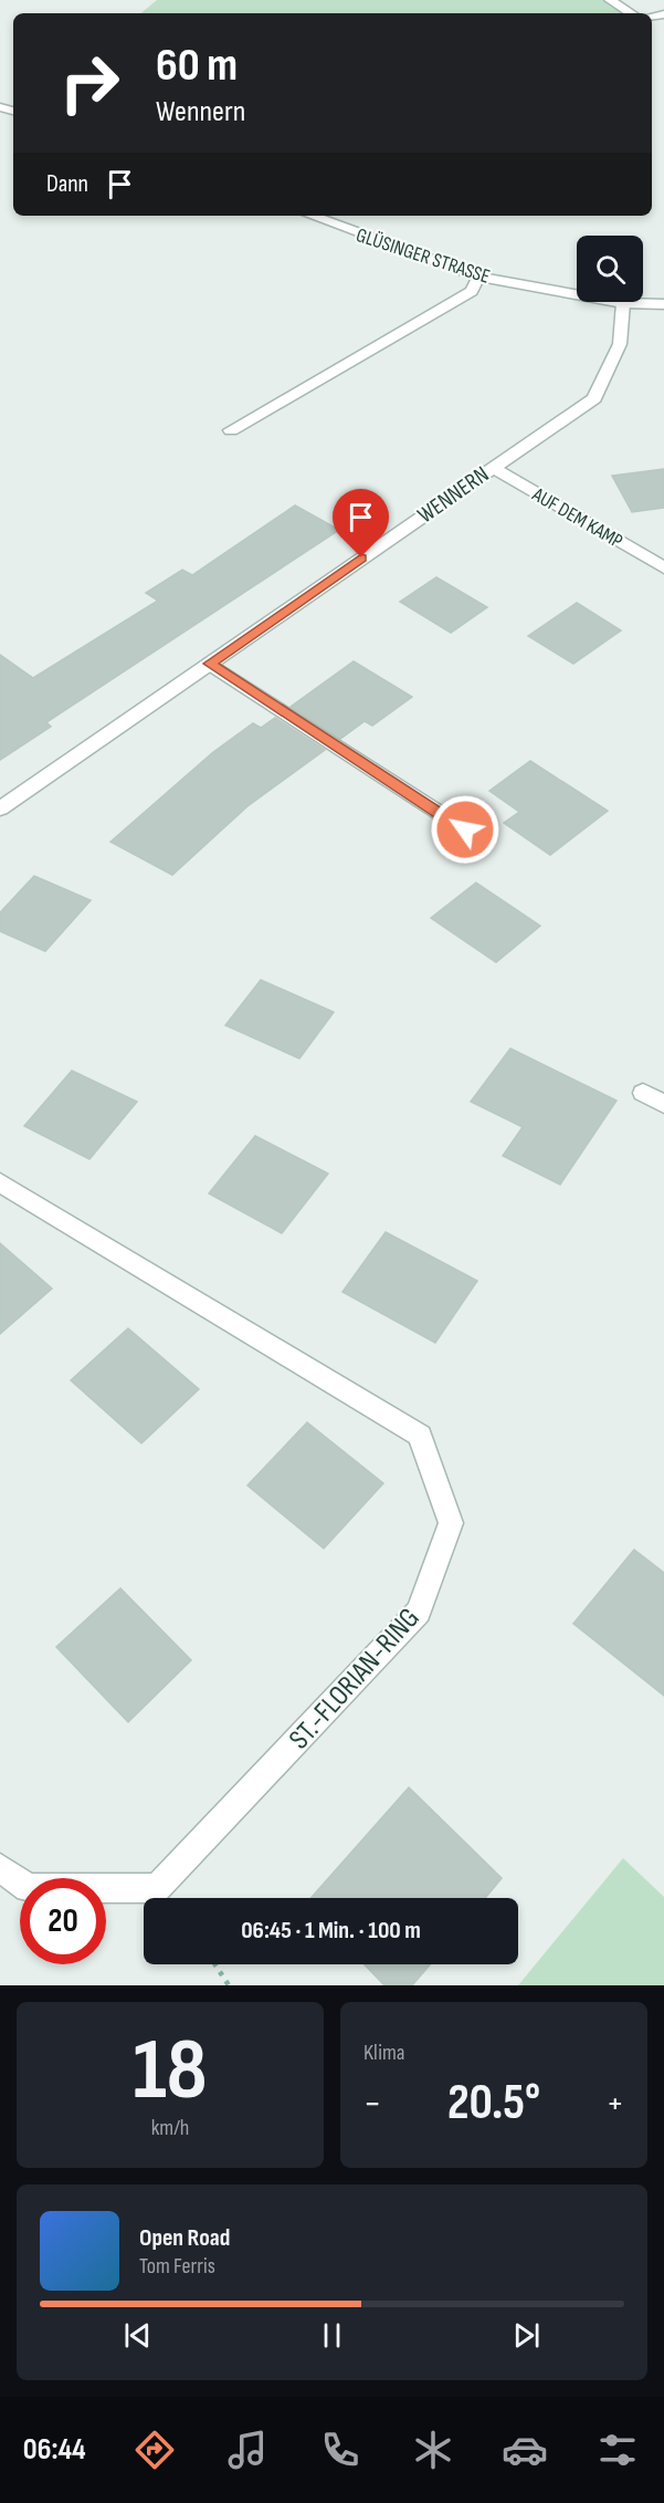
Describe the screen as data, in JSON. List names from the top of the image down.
{
  "streets": {
    "street": [
      "GLÜSINGER STRASSE",
      "WENNERN",
      "AUF DEM KAMP",
      "ST.-FLORIAN-RING"
    ]
  },
  "crossings": [
    ["GLÜSINGER STRASSE", "WENNERN"],
    ["WENNERN", "AUF DEM KAMP"]
  ],
  "page": {
    "turn": ["60 m", "Wennern"],
    "then": "Dann",
    "limit": "20",
    "trip": "06:45 · 1 Min. · 100 m",
    "tile": [
      ["18", "km/h"],
      "Klima"
    ],
    "heat": ["−", "20.5°", "+"],
    "song": ["Open Road", "Tom Ferris"],
    "tabs": "06:44"
  }
}
